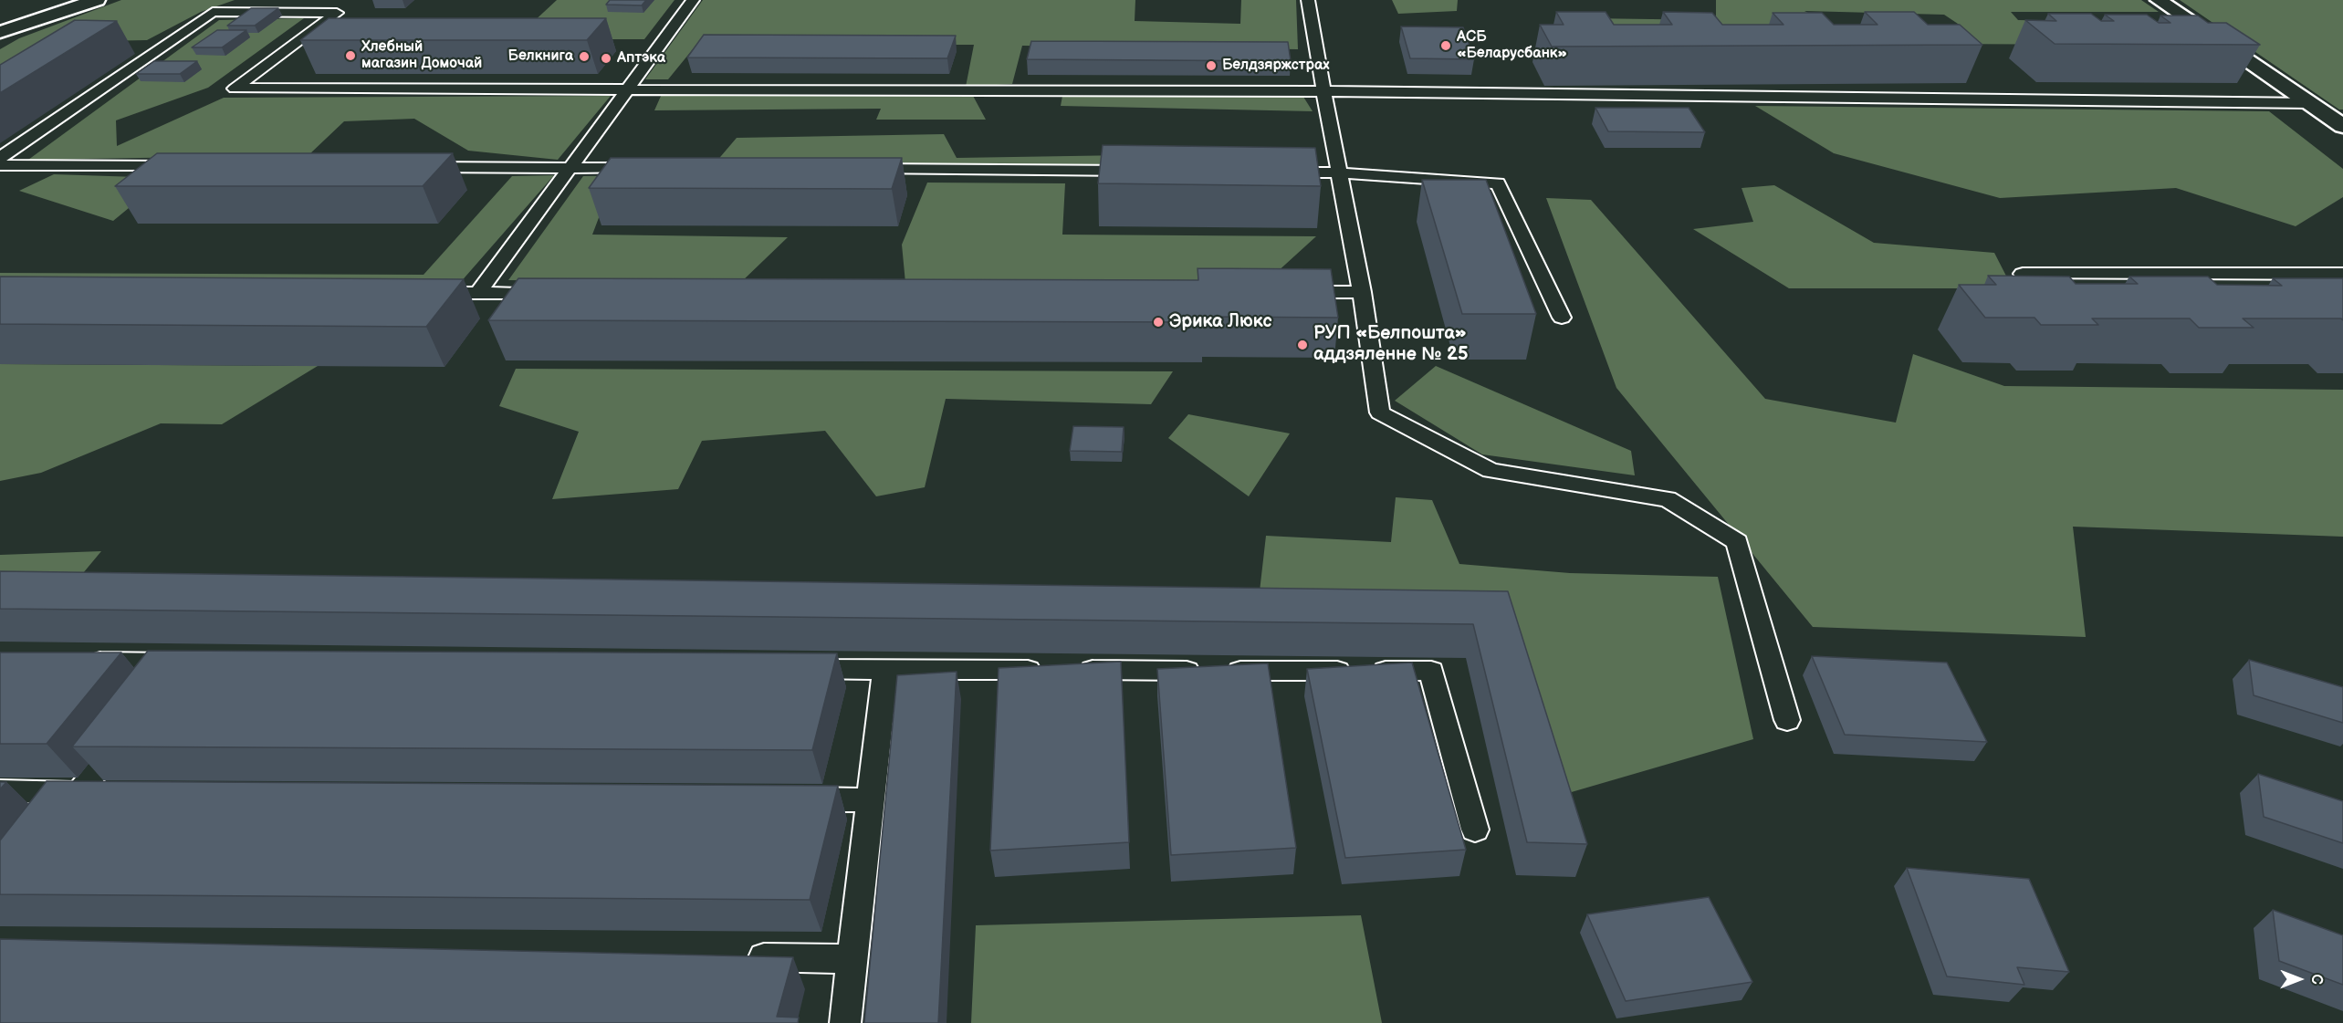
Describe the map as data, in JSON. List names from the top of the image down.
{
  "places": [
    "АСБ «Беларусбанк»",
    "Хлебный магазин Домочай",
    "Белкнига",
    "Аптэка",
    "Белдзяржстрах",
    "Эрика Люкс",
    "РУП «Белпошта» аддзяленне № 25"
  ],
  "north": "right"
}
